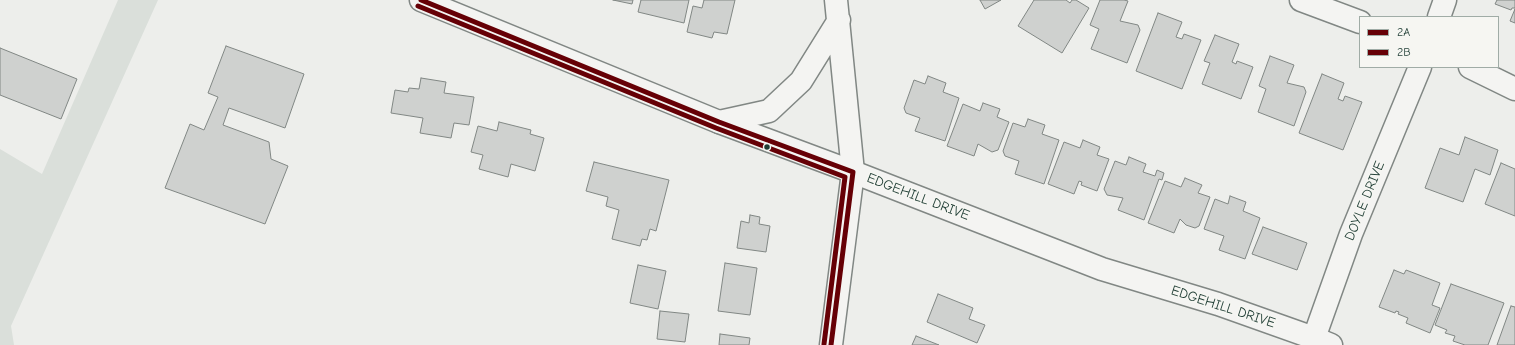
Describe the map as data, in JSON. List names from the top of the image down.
{
  "streets": {
    "street": ["EDGEHILL DRIVE", "DOYLE DRIVE"]
  },
  "crossings": [
    ["EDGEHILL DRIVE", "DOYLE DRIVE"]
  ],
  "lines": ["transit line 2A", "transit line 2B"],
  "legend": ["2A", "2B"]
}
